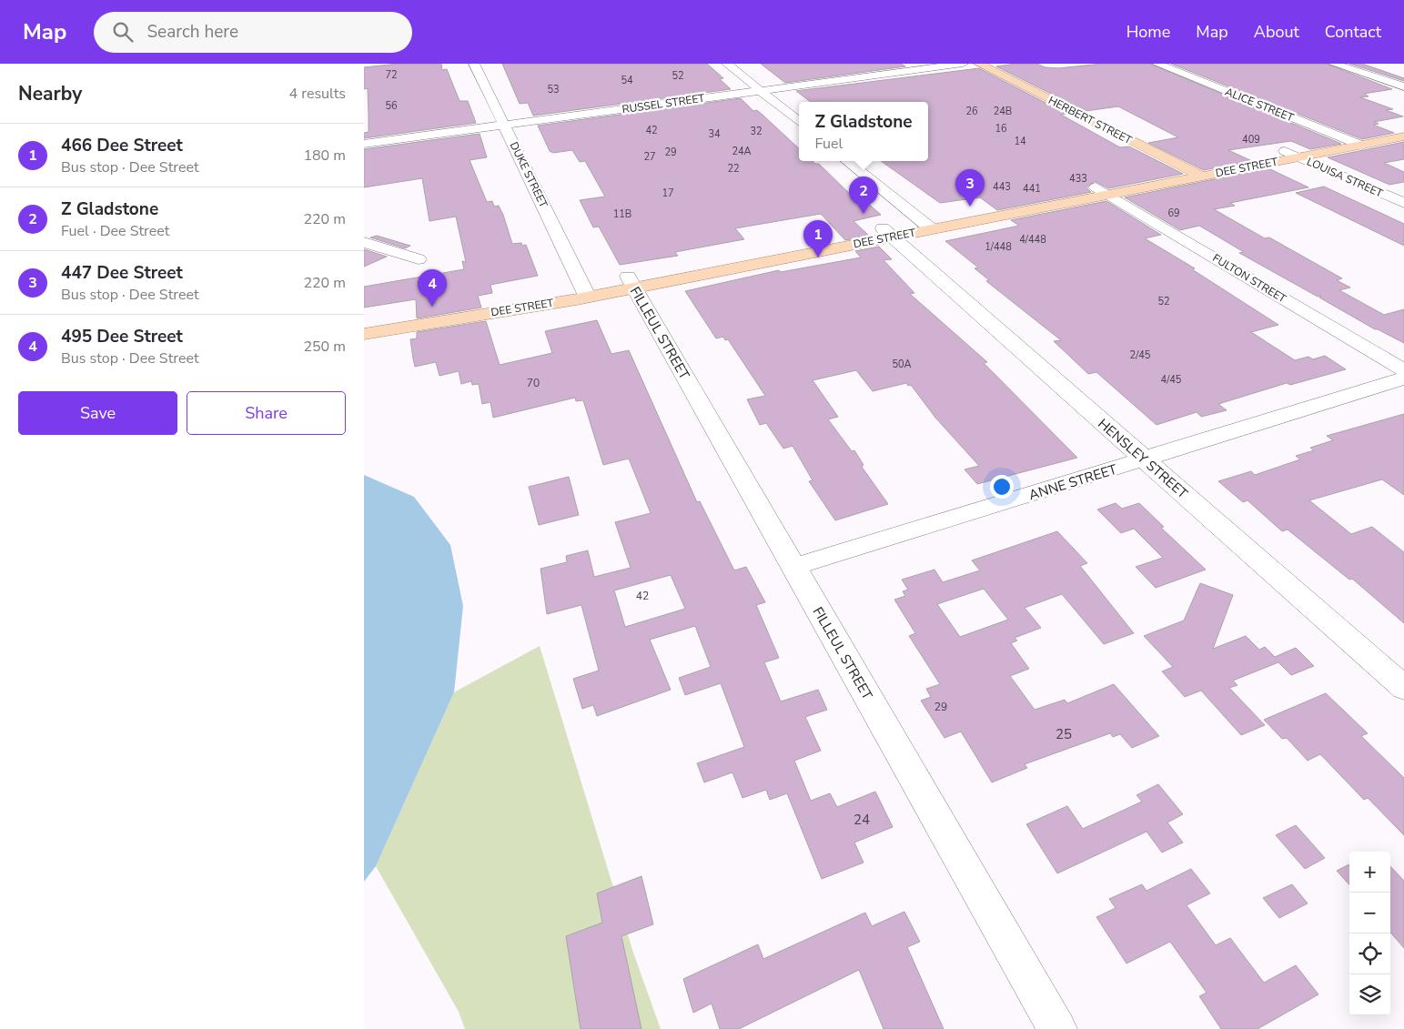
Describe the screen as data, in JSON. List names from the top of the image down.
{
  "streets": {
    "main road": ["HERBERT STREET", "DEE STREET"],
    "street": [
      "RUSSEL STREET",
      "ALICE STREET",
      "DUKE STREET",
      "LOUISA STREET",
      "FULTON STREET",
      "FILLEUL STREET",
      "HENSLEY STREET",
      "ANNE STREET"
    ]
  },
  "crossings": [
    ["RUSSEL STREET", "DUKE STREET"],
    ["ALICE STREET", "DEE STREET"],
    ["HERBERT STREET", "DEE STREET"],
    ["DEE STREET", "DUKE STREET"],
    ["DEE STREET", "LOUISA STREET"],
    ["DEE STREET", "FULTON STREET"],
    ["DEE STREET", "FILLEUL STREET"],
    ["DEE STREET", "HENSLEY STREET"],
    ["FILLEUL STREET", "ANNE STREET"],
    ["HENSLEY STREET", "ANNE STREET"]
  ],
  "house_numbers": [
    "72",
    "52",
    "54",
    "53",
    "56",
    "26",
    "24B",
    "16",
    "42",
    "32",
    "34",
    "409",
    "14",
    "24A",
    "29",
    "27",
    "22",
    "433",
    "443",
    "441",
    "17",
    "69",
    "11B",
    "4/448",
    "1/448",
    "52",
    "2/45",
    "50A",
    "4/45",
    "70",
    "42",
    "29",
    "25",
    "24"
  ],
  "page": {
    "header": "Map",
    "search": "Search here",
    "nav": [
      "Home",
      "Map",
      "About",
      "Contact"
    ],
    "heading": ["Nearby", "4 results"],
    "popup": ["Z Gladstone", "Fuel"],
    "list": [
      {
        "mark": "1",
        "name": "466 Dee Street",
        "note": "Bus stop · Dee Street",
        "value": "180 m"
      },
      {
        "mark": "2",
        "name": "Z Gladstone",
        "note": "Fuel · Dee Street",
        "value": "220 m"
      },
      {
        "mark": "3",
        "name": "447 Dee Street",
        "note": "Bus stop · Dee Street",
        "value": "220 m"
      },
      {
        "mark": "4",
        "name": "495 Dee Street",
        "note": "Bus stop · Dee Street",
        "value": "250 m"
      }
    ],
    "pins": [
      "3",
      "2",
      "1",
      "4"
    ],
    "buttons": ["Save", "Share"],
    "map_buttons": ["+", "−"]
  }
}
